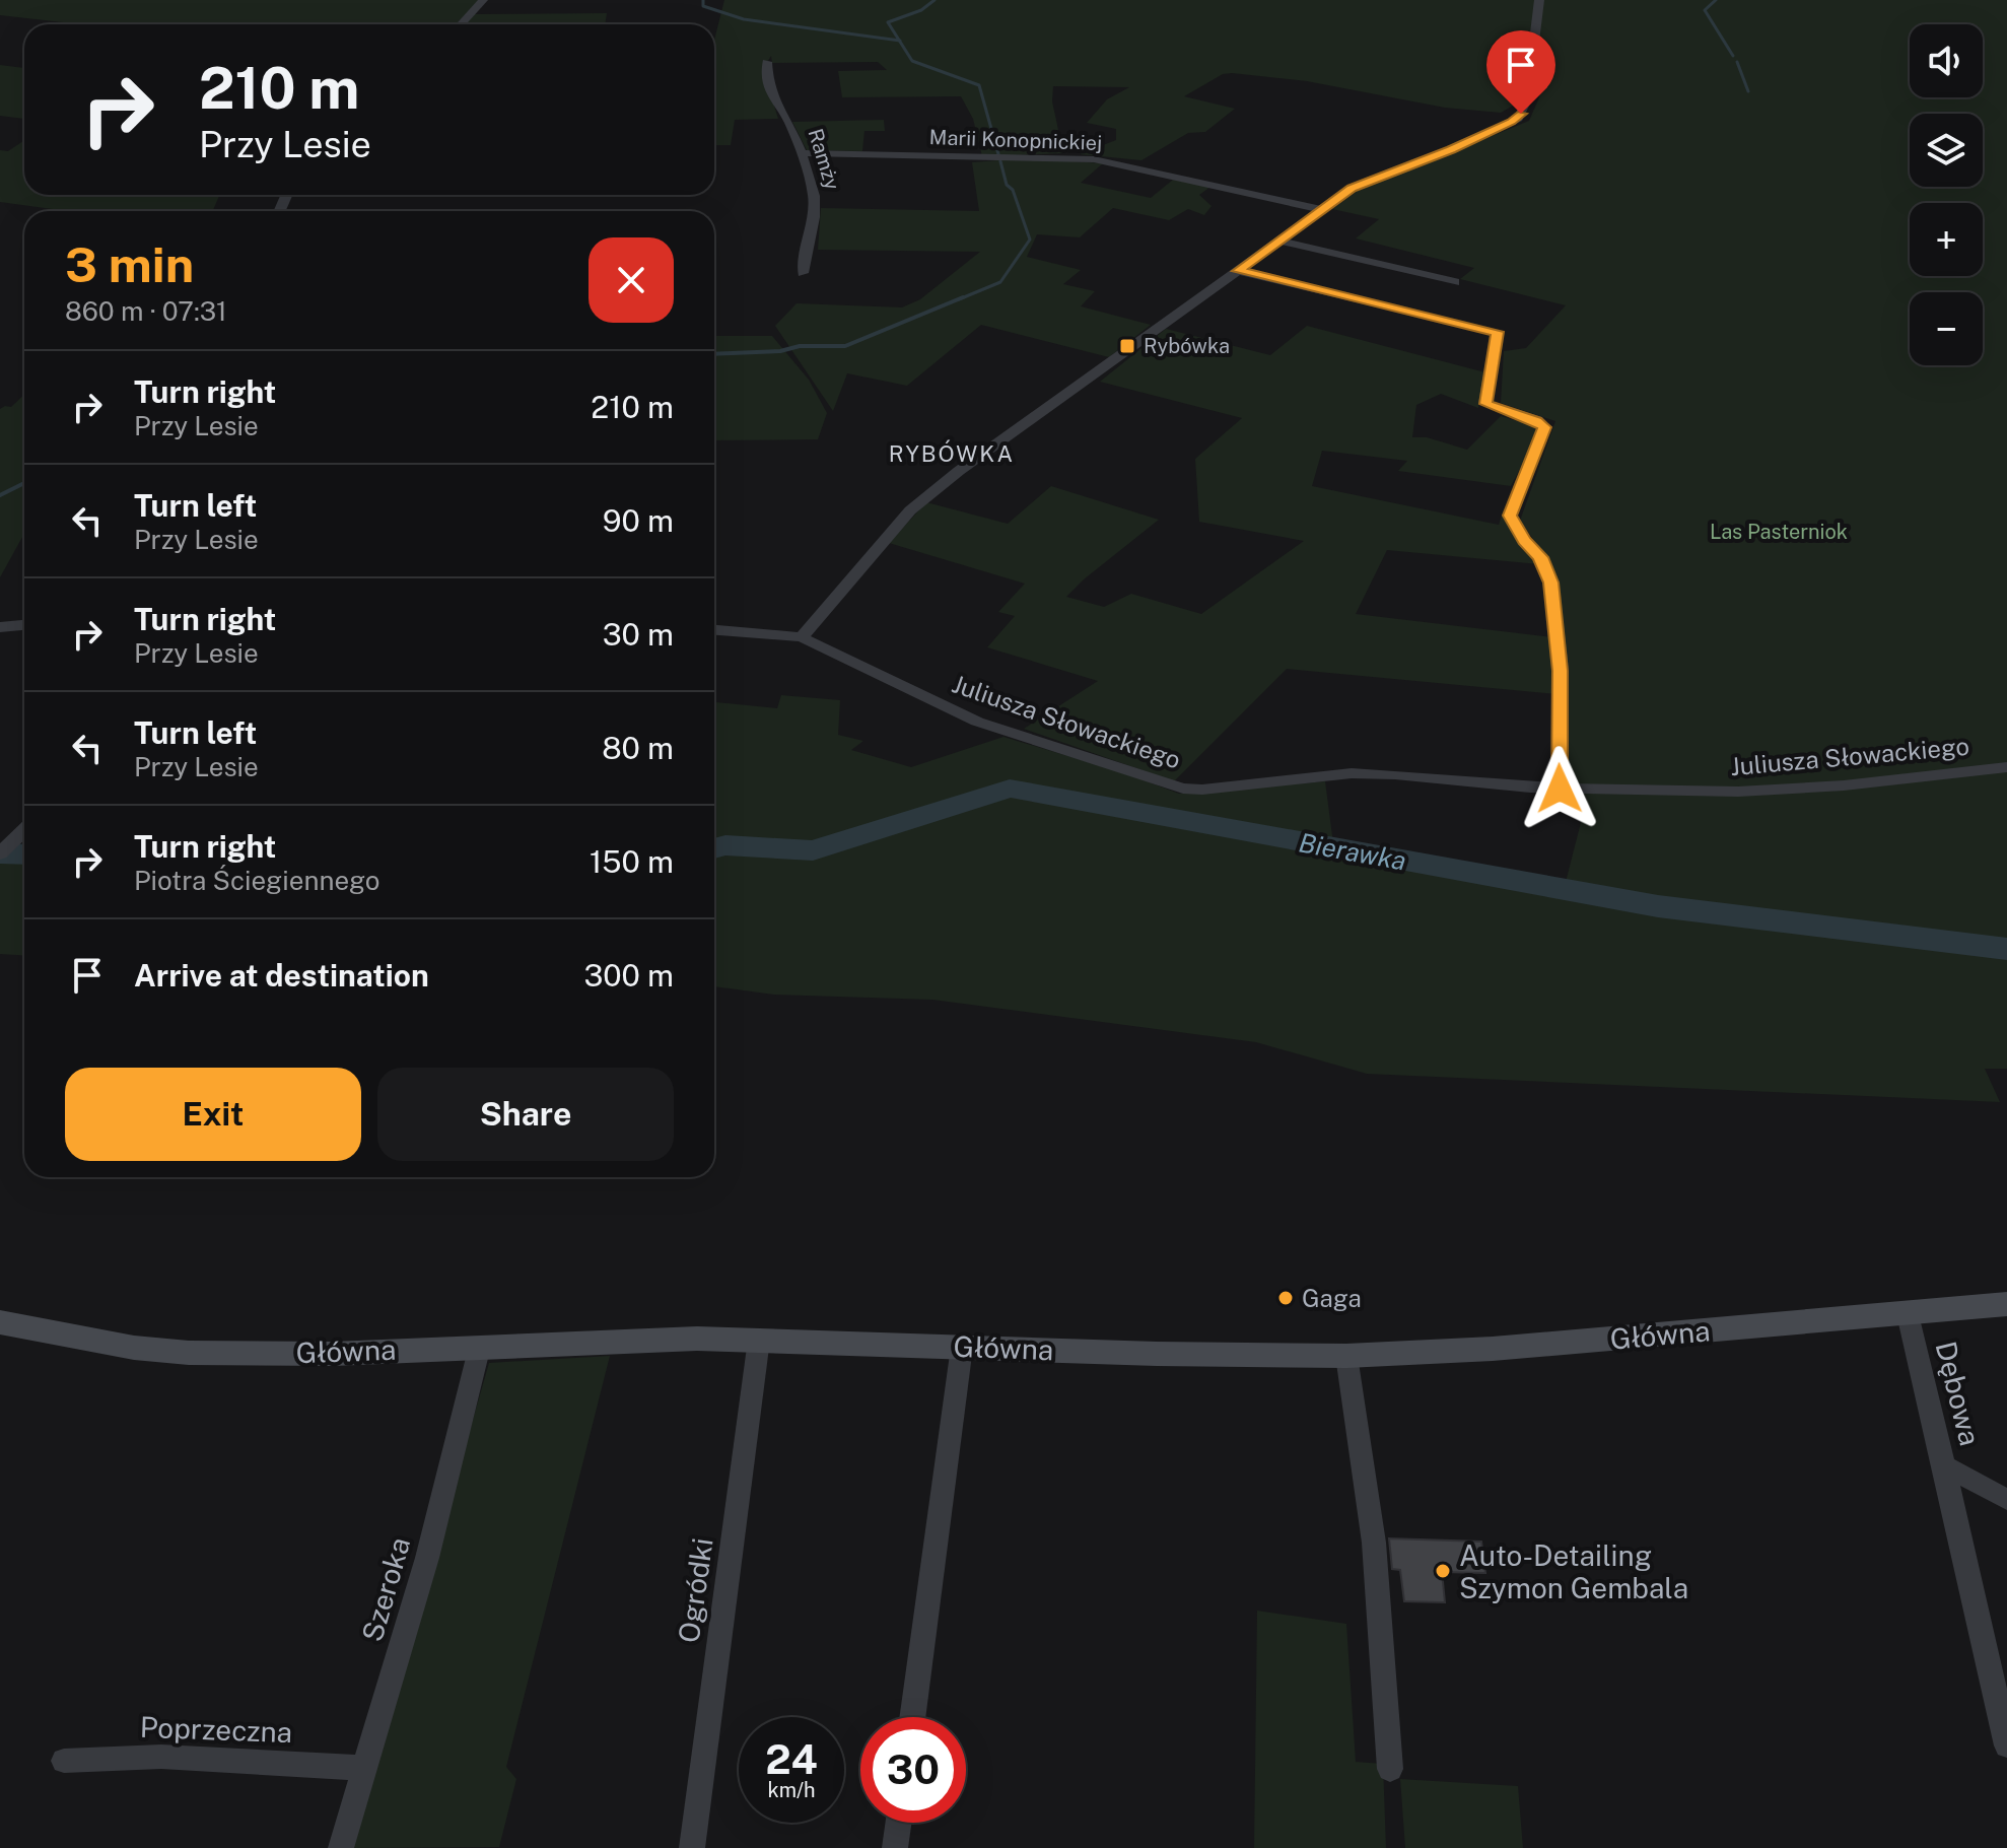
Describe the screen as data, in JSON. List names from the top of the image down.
{
  "streets": {
    "main road": ["Główna"],
    "street": [
      "Marii Konopnickiej",
      "Ramży",
      "Juliusza Słowackiego",
      "Dębowa",
      "Szeroka",
      "Ogródki",
      "Poprzeczna"
    ]
  },
  "crossings": [
    ["Marii Konopnickiej", "Ramży"],
    ["Główna", "Dębowa"],
    ["Główna", "Szeroka"],
    ["Główna", "Ogródki"],
    ["Szeroka", "Poprzeczna"]
  ],
  "districts": ["RYBÓWKA"],
  "water": ["Bierawka"],
  "parks": ["Las Pasterniok"],
  "places": {
    "transit": ["Rybówka"],
    "other": ["Gaga", "Auto-Detailing Szymon Gembala"]
  },
  "page": {
    "map_buttons": ["+", "−"],
    "turn": ["210 m", "Przy Lesie"],
    "heading": ["3 min", "860 m · 07:31"],
    "list": [
      {
        "name": "Turn right",
        "note": "Przy Lesie",
        "value": "210 m"
      },
      {
        "name": "Turn left",
        "note": "Przy Lesie",
        "value": "90 m"
      },
      {
        "name": "Turn right",
        "note": "Przy Lesie",
        "value": "30 m"
      },
      {
        "name": "Turn left",
        "note": "Przy Lesie",
        "value": "80 m"
      },
      {
        "name": "Turn right",
        "note": "Piotra Ściegiennego",
        "value": "150 m"
      },
      {
        "name": "Arrive at destination",
        "value": "300 m"
      }
    ],
    "buttons": ["Exit", "Share"],
    "speed": "24 km/h",
    "limit": "30"
  }
}
